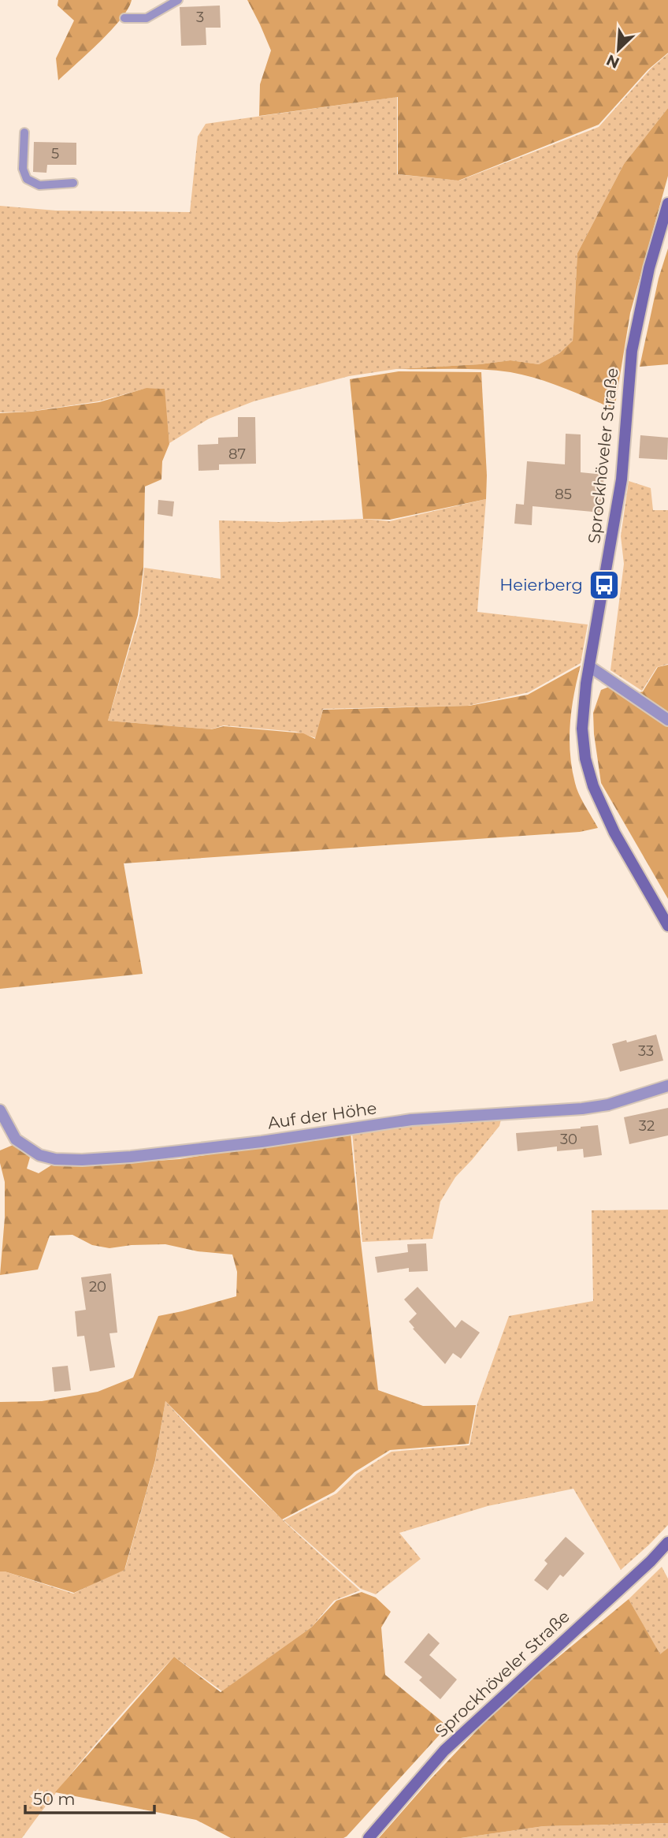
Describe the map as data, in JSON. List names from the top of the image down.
{
  "streets": {
    "street": ["Sprockhöveler Straße", "Auf der Höhe"]
  },
  "places": {
    "bus stop": ["Heierberg"]
  },
  "house_numbers": [
    "3",
    "5",
    "87",
    "85",
    "33",
    "32",
    "30",
    "20"
  ],
  "scale_bar": "50 m",
  "north": "bottom left"
}
